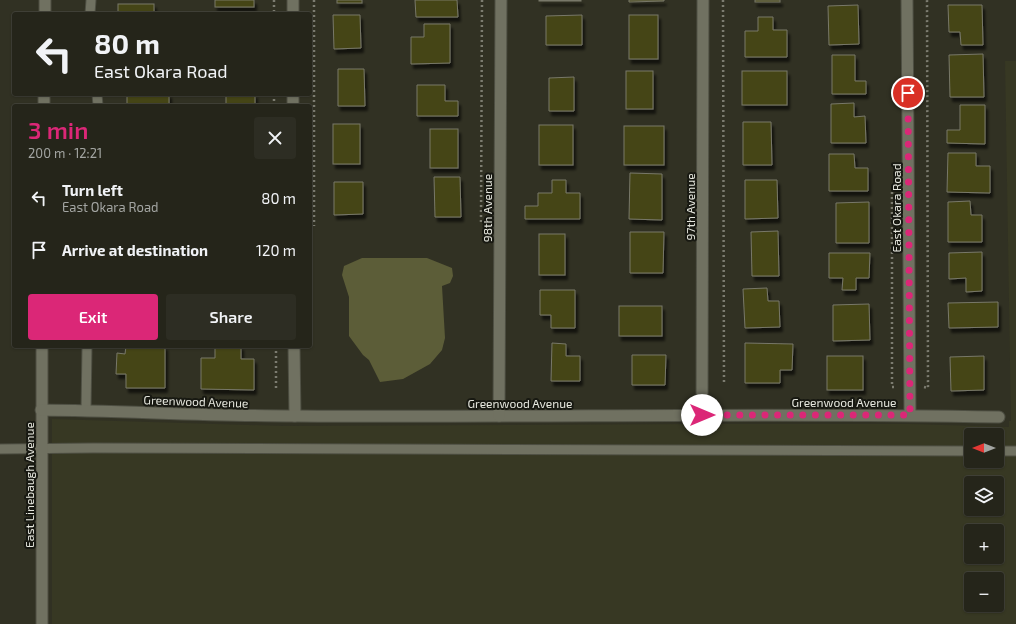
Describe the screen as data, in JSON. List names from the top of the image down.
{
  "streets": {
    "street": [
      "97th Avenue",
      "98th Avenue",
      "East Okara Road",
      "Greenwood Avenue",
      "East Linebaugh Avenue"
    ]
  },
  "crossings": [
    ["97th Avenue", "Greenwood Avenue"],
    ["98th Avenue", "Greenwood Avenue"],
    ["East Okara Road", "Greenwood Avenue"],
    ["Greenwood Avenue", "East Linebaugh Avenue"]
  ],
  "north": "left",
  "page": {
    "turn": ["80 m", "East Okara Road"],
    "heading": ["3 min", "200 m · 12:21"],
    "list": [
      {
        "name": "Turn left",
        "note": "East Okara Road",
        "value": "80 m"
      },
      {
        "name": "Arrive at destination",
        "value": "120 m"
      }
    ],
    "buttons": ["Exit", "Share"],
    "map_buttons": ["+", "−"]
  }
}
